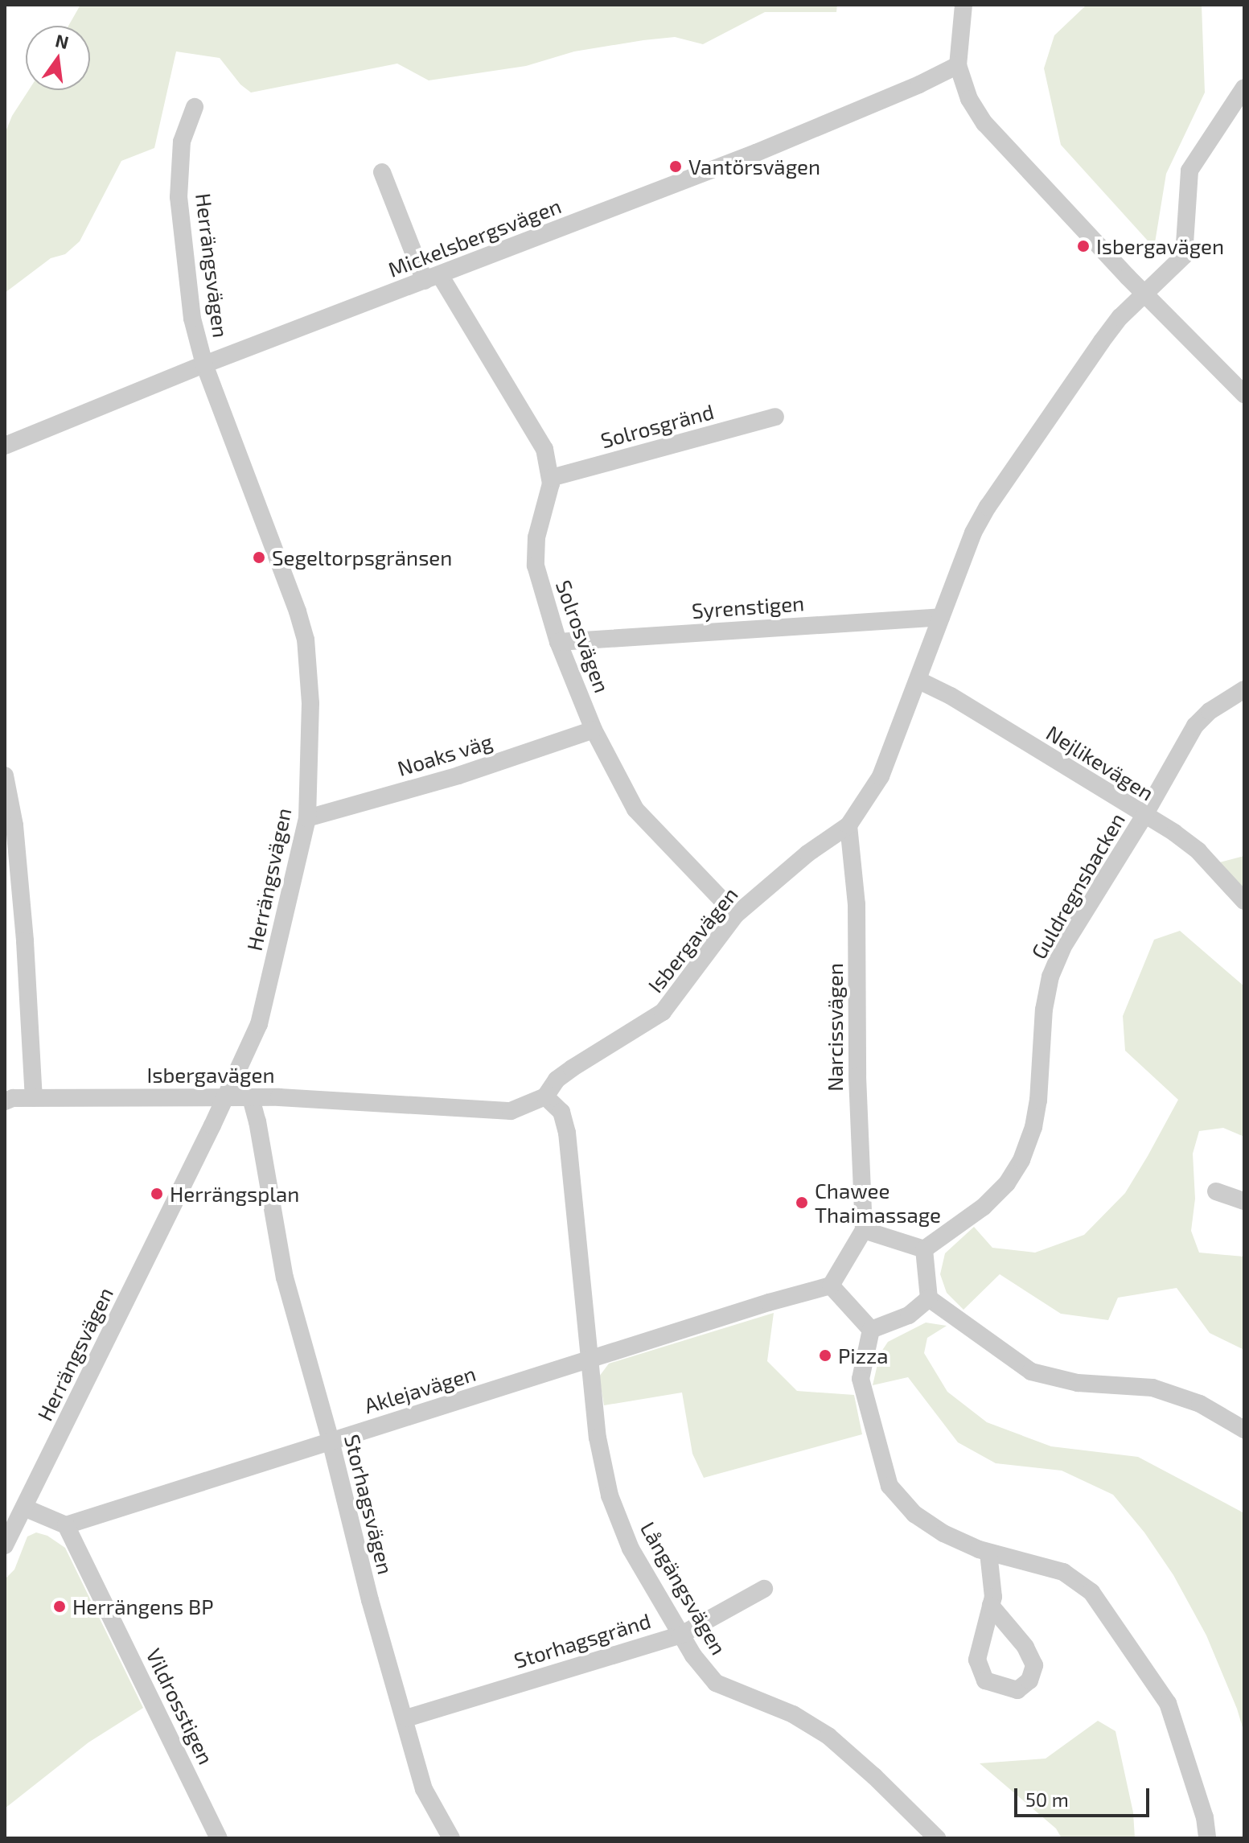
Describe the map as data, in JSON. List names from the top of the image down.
{
  "streets": {
    "street": [
      "Mickelsbergsvägen",
      "Herrängsvägen",
      "Solrosgränd",
      "Syrenstigen",
      "Solrosvägen",
      "Noaks väg",
      "Nejlikevägen",
      "Guldregnsbacken",
      "Isbergavägen",
      "Narcissvägen",
      "Aklejavägen",
      "Storhagsvägen",
      "Långängsvägen",
      "Storhagsgränd",
      "Vildrosstigen"
    ]
  },
  "crossings": [
    ["Mickelsbergsvägen", "Herrängsvägen"],
    ["Mickelsbergsvägen", "Solrosvägen"],
    ["Herrängsvägen", "Noaks väg"],
    ["Herrängsvägen", "Isbergavägen"],
    ["Solrosgränd", "Solrosvägen"],
    ["Syrenstigen", "Solrosvägen"],
    ["Syrenstigen", "Isbergavägen"],
    ["Solrosvägen", "Noaks väg"],
    ["Solrosvägen", "Isbergavägen"],
    ["Nejlikevägen", "Guldregnsbacken"],
    ["Nejlikevägen", "Isbergavägen"],
    ["Guldregnsbacken", "Narcissvägen"],
    ["Guldregnsbacken", "Aklejavägen"],
    ["Isbergavägen", "Narcissvägen"],
    ["Isbergavägen", "Storhagsvägen"],
    ["Isbergavägen", "Långängsvägen"],
    ["Narcissvägen", "Aklejavägen"],
    ["Aklejavägen", "Storhagsvägen"],
    ["Aklejavägen", "Långängsvägen"],
    ["Aklejavägen", "Vildrosstigen"],
    ["Storhagsvägen", "Storhagsgränd"],
    ["Långängsvägen", "Storhagsgränd"]
  ],
  "places": [
    "Vantörsvägen",
    "Isbergavägen",
    "Segeltorpsgränsen",
    "Herrängsplan",
    "Chawee Thaimassage",
    "Pizza",
    "Herrängens BP"
  ],
  "scale_bar": "50 m",
  "north": "top"
}
